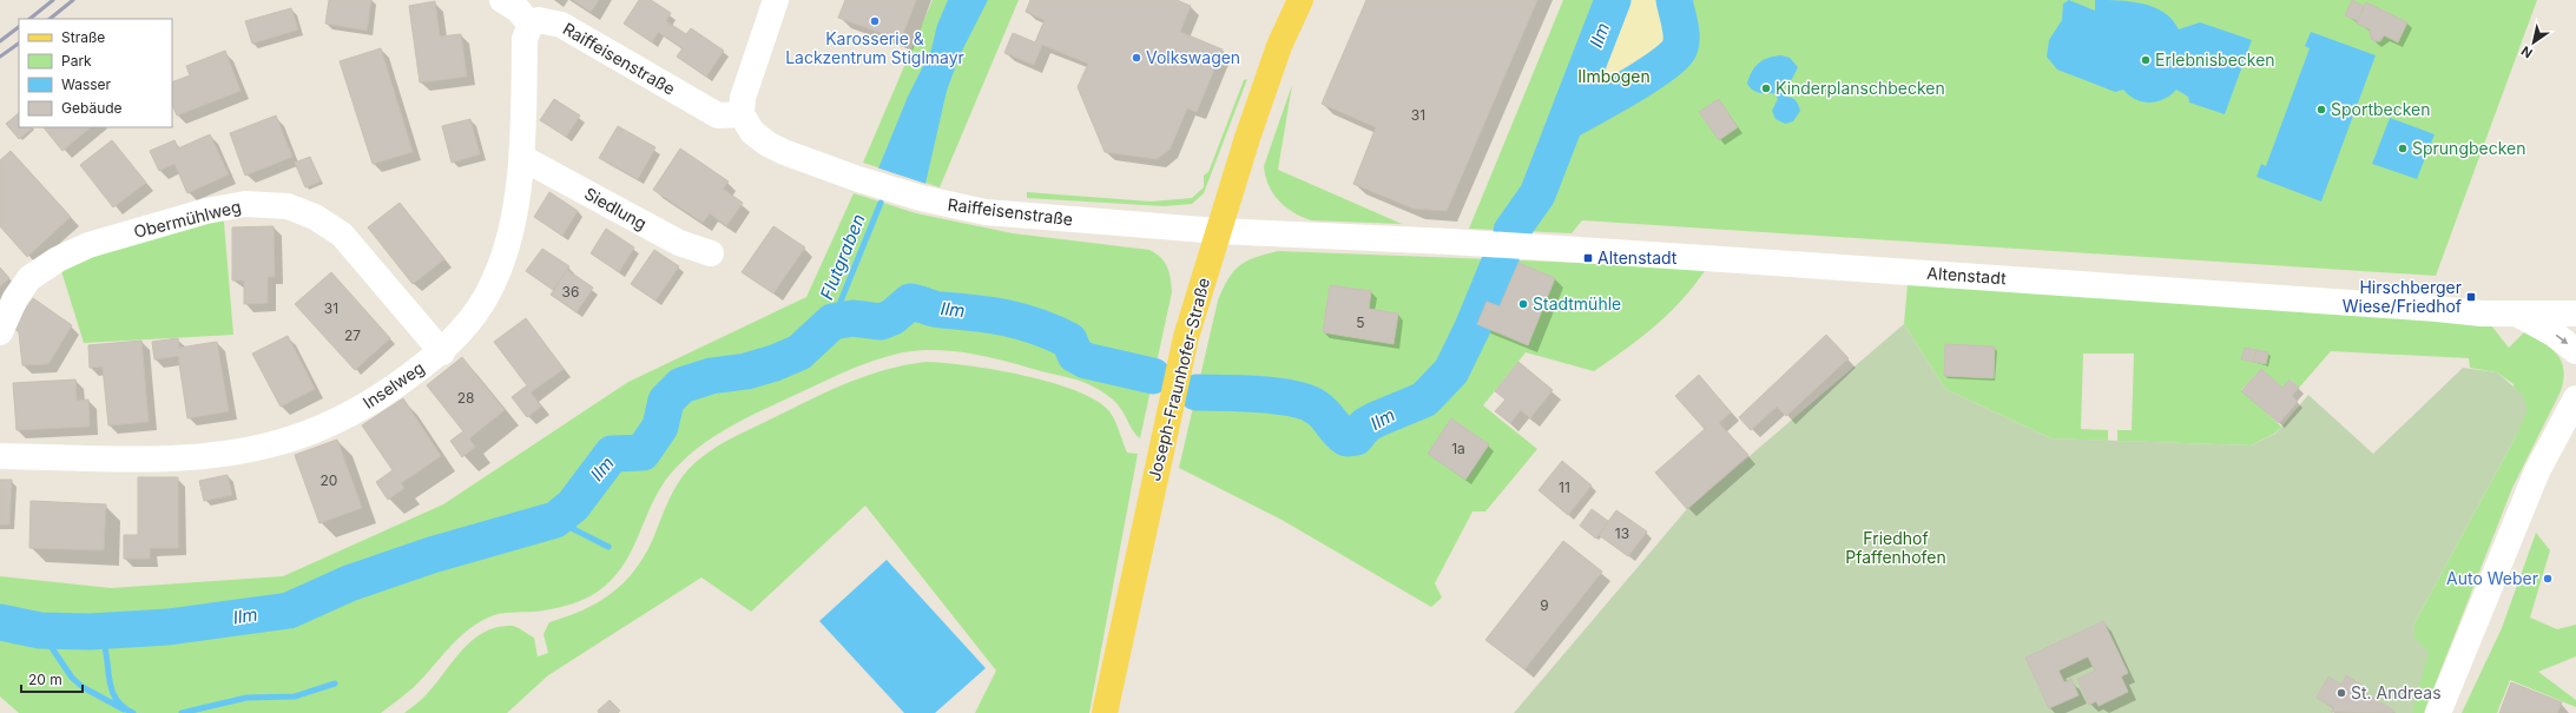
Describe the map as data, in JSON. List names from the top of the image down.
{
  "streets": {
    "main road": ["Joseph-Fraunhofer-Straße"],
    "street": [
      "Raiffeisenstraße",
      "Siedlung",
      "Obermühlweg",
      "Altenstadt",
      "Inselweg"
    ]
  },
  "crossings": [
    ["Raiffeisenstraße", "Altenstadt"],
    ["Raiffeisenstraße", "Joseph-Fraunhofer-Straße"],
    ["Raiffeisenstraße", "Inselweg"],
    ["Siedlung", "Inselweg"],
    ["Obermühlweg", "Inselweg"],
    ["Altenstadt", "Joseph-Fraunhofer-Straße"]
  ],
  "water": ["Ilm", "Flutgraben"],
  "parks": ["Ilmbogen", "Friedhof Pfaffenhofen"],
  "places": {
    "other": [
      "Karosserie & Lackzentrum Stiglmayr",
      "Volkswagen",
      "Erlebnisbecken",
      "Kinderplanschbecken",
      "Sportbecken",
      "Sprungbecken",
      "Stadtmühle",
      "Auto Weber",
      "St. Andreas"
    ],
    "transit": ["Altenstadt", "Hirschberger Wiese/Friedhof"]
  },
  "house_numbers": [
    "31",
    "36",
    "31",
    "5",
    "27",
    "28",
    "1a",
    "20",
    "11",
    "13",
    "9"
  ],
  "legend": [
    "Straße",
    "Park",
    "Wasser",
    "Gebäude"
  ],
  "scale_bar": "20 m",
  "north": "bottom left"
}
